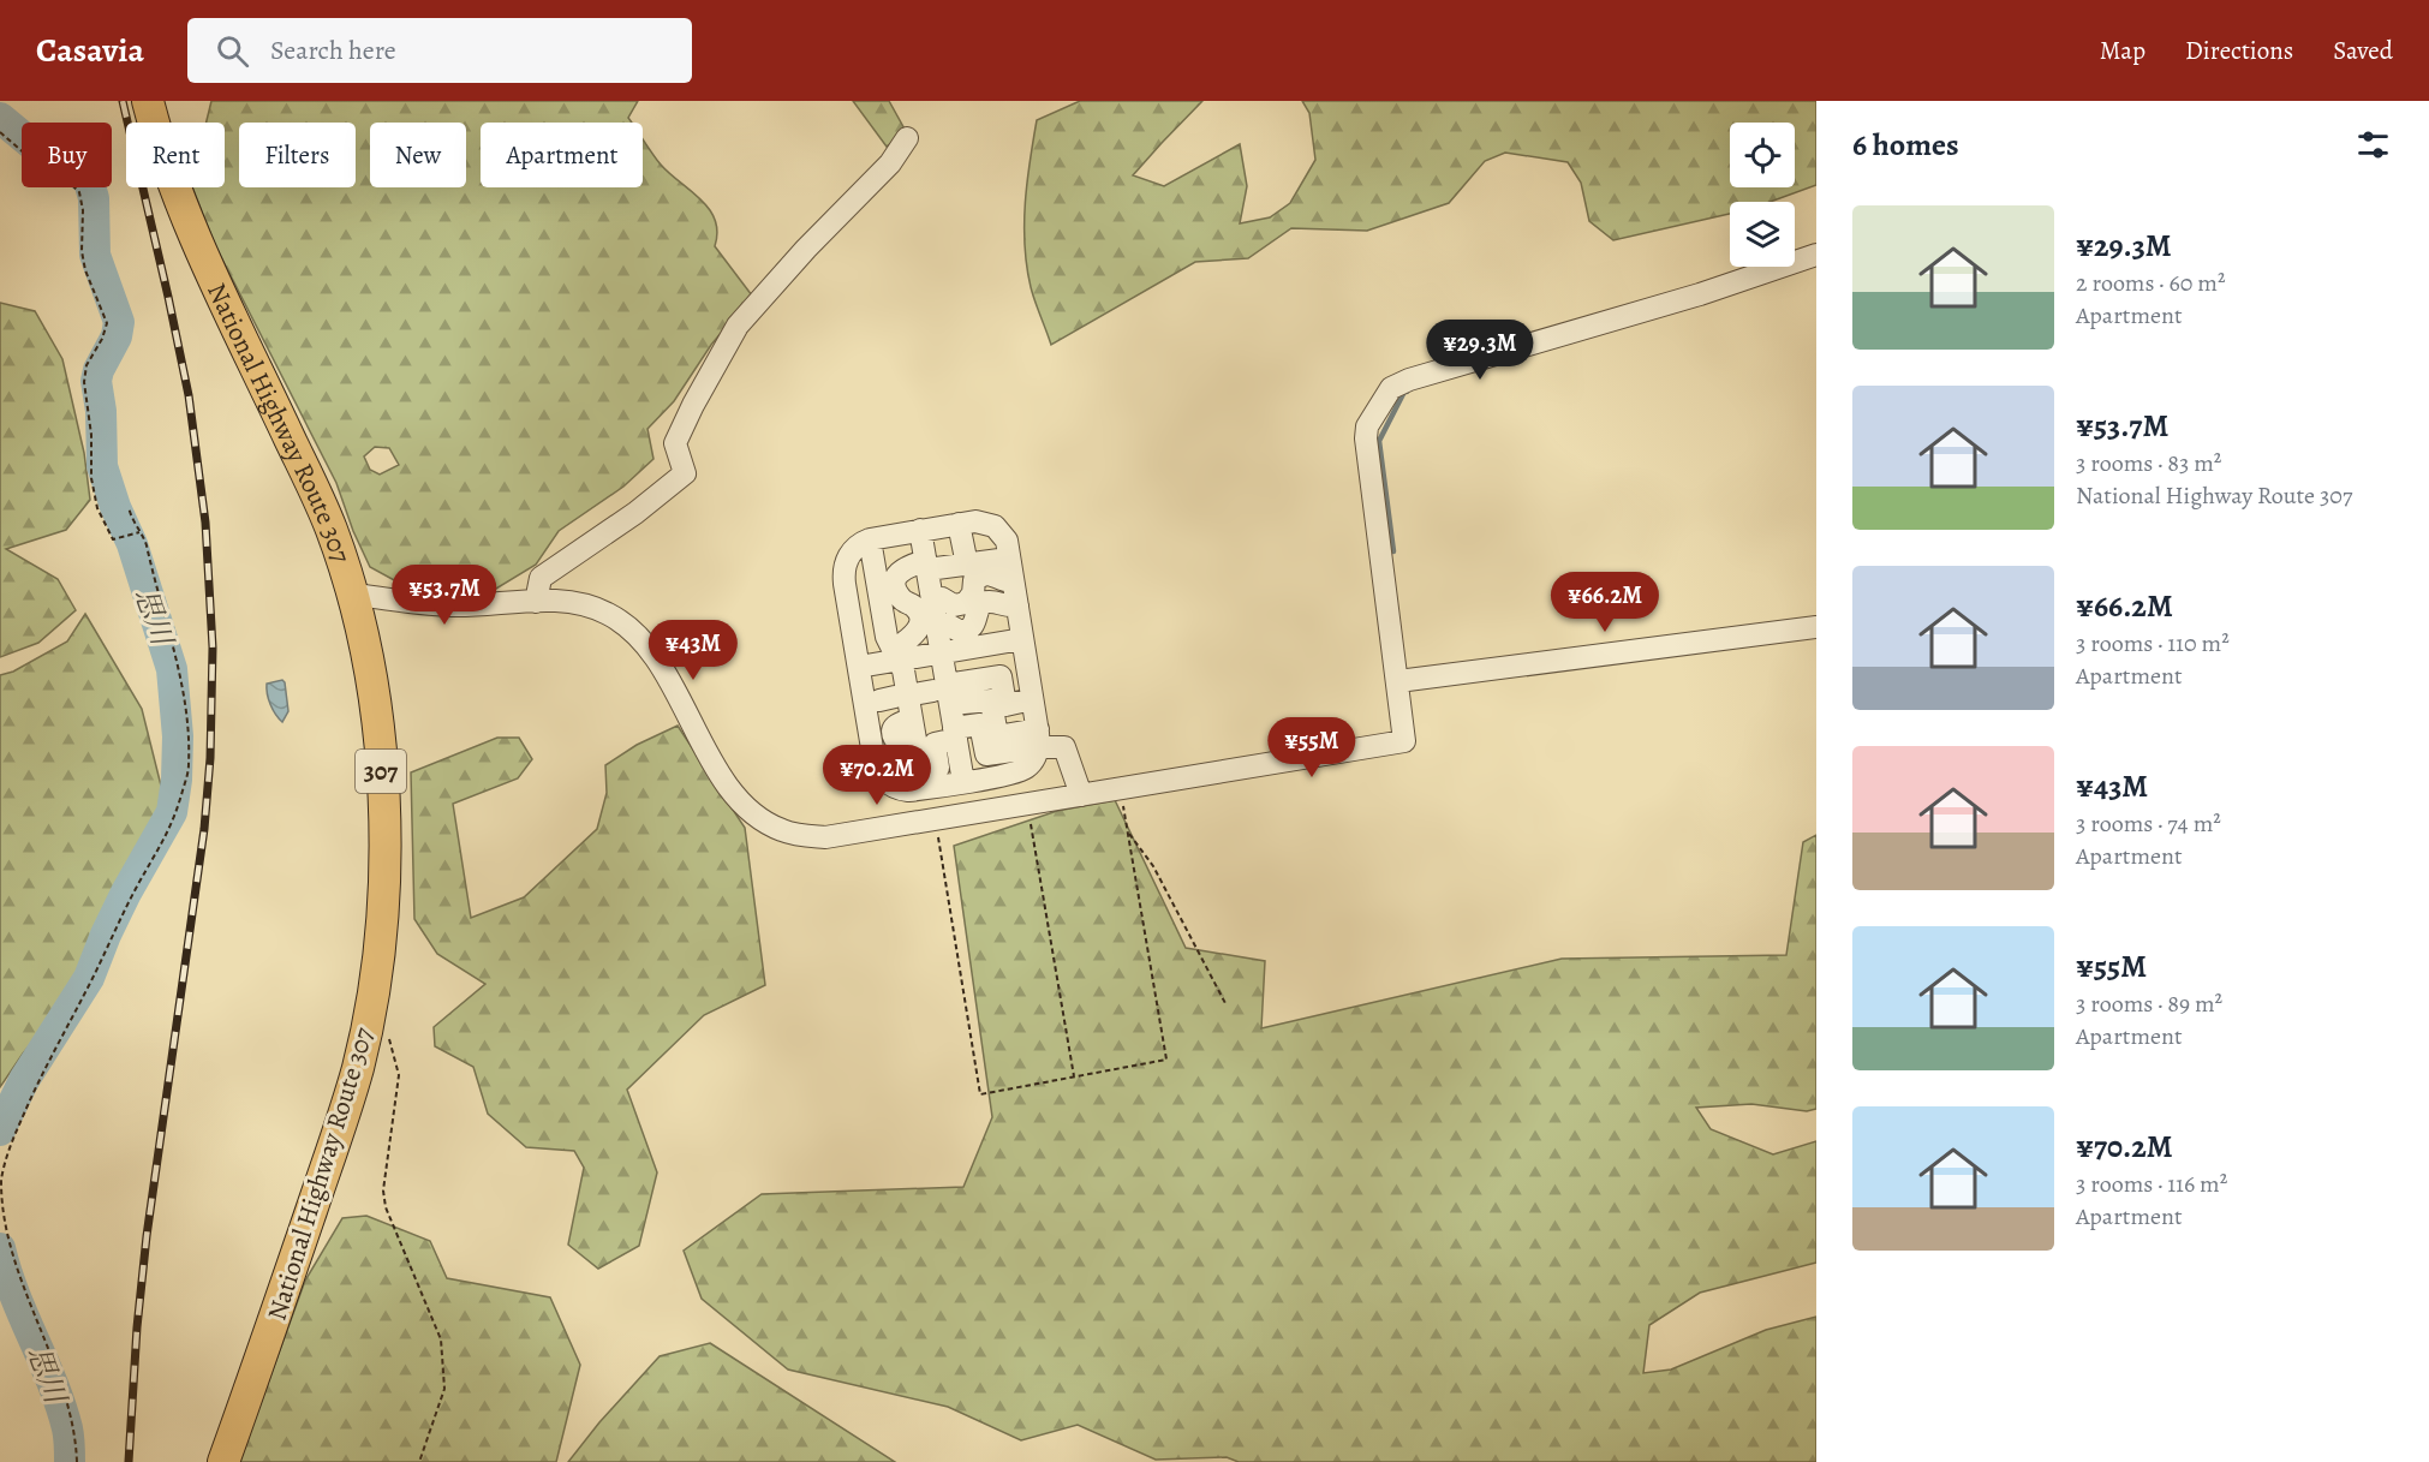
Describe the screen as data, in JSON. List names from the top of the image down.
{
  "streets": {
    "highway": ["National Highway Route 307", "307"]
  },
  "water": ["思川"],
  "page": {
    "header": "Casavia",
    "search": "Search here",
    "nav": ["Map", "Directions", "Saved"],
    "heading": "6 homes",
    "chip": [
      "Buy",
      "Rent",
      "Filters",
      "New",
      "Apartment"
    ],
    "list": [
      {
        "name": "¥29.3M",
        "note": "2 rooms · 60 m² · Apartment"
      },
      {
        "name": "¥53.7M",
        "note": "3 rooms · 83 m² · National Highway Route 307"
      },
      {
        "name": "¥66.2M",
        "note": "3 rooms · 110 m² · Apartment"
      },
      {
        "name": "¥43M",
        "note": "3 rooms · 74 m² · Apartment"
      },
      {
        "name": "¥55M",
        "note": "3 rooms · 89 m² · Apartment"
      },
      {
        "name": "¥70.2M",
        "note": "3 rooms · 116 m² · Apartment"
      }
    ],
    "price": [
      "¥29.3M",
      "¥53.7M",
      "¥66.2M",
      "¥43M",
      "¥55M",
      "¥70.2M"
    ]
  }
}
